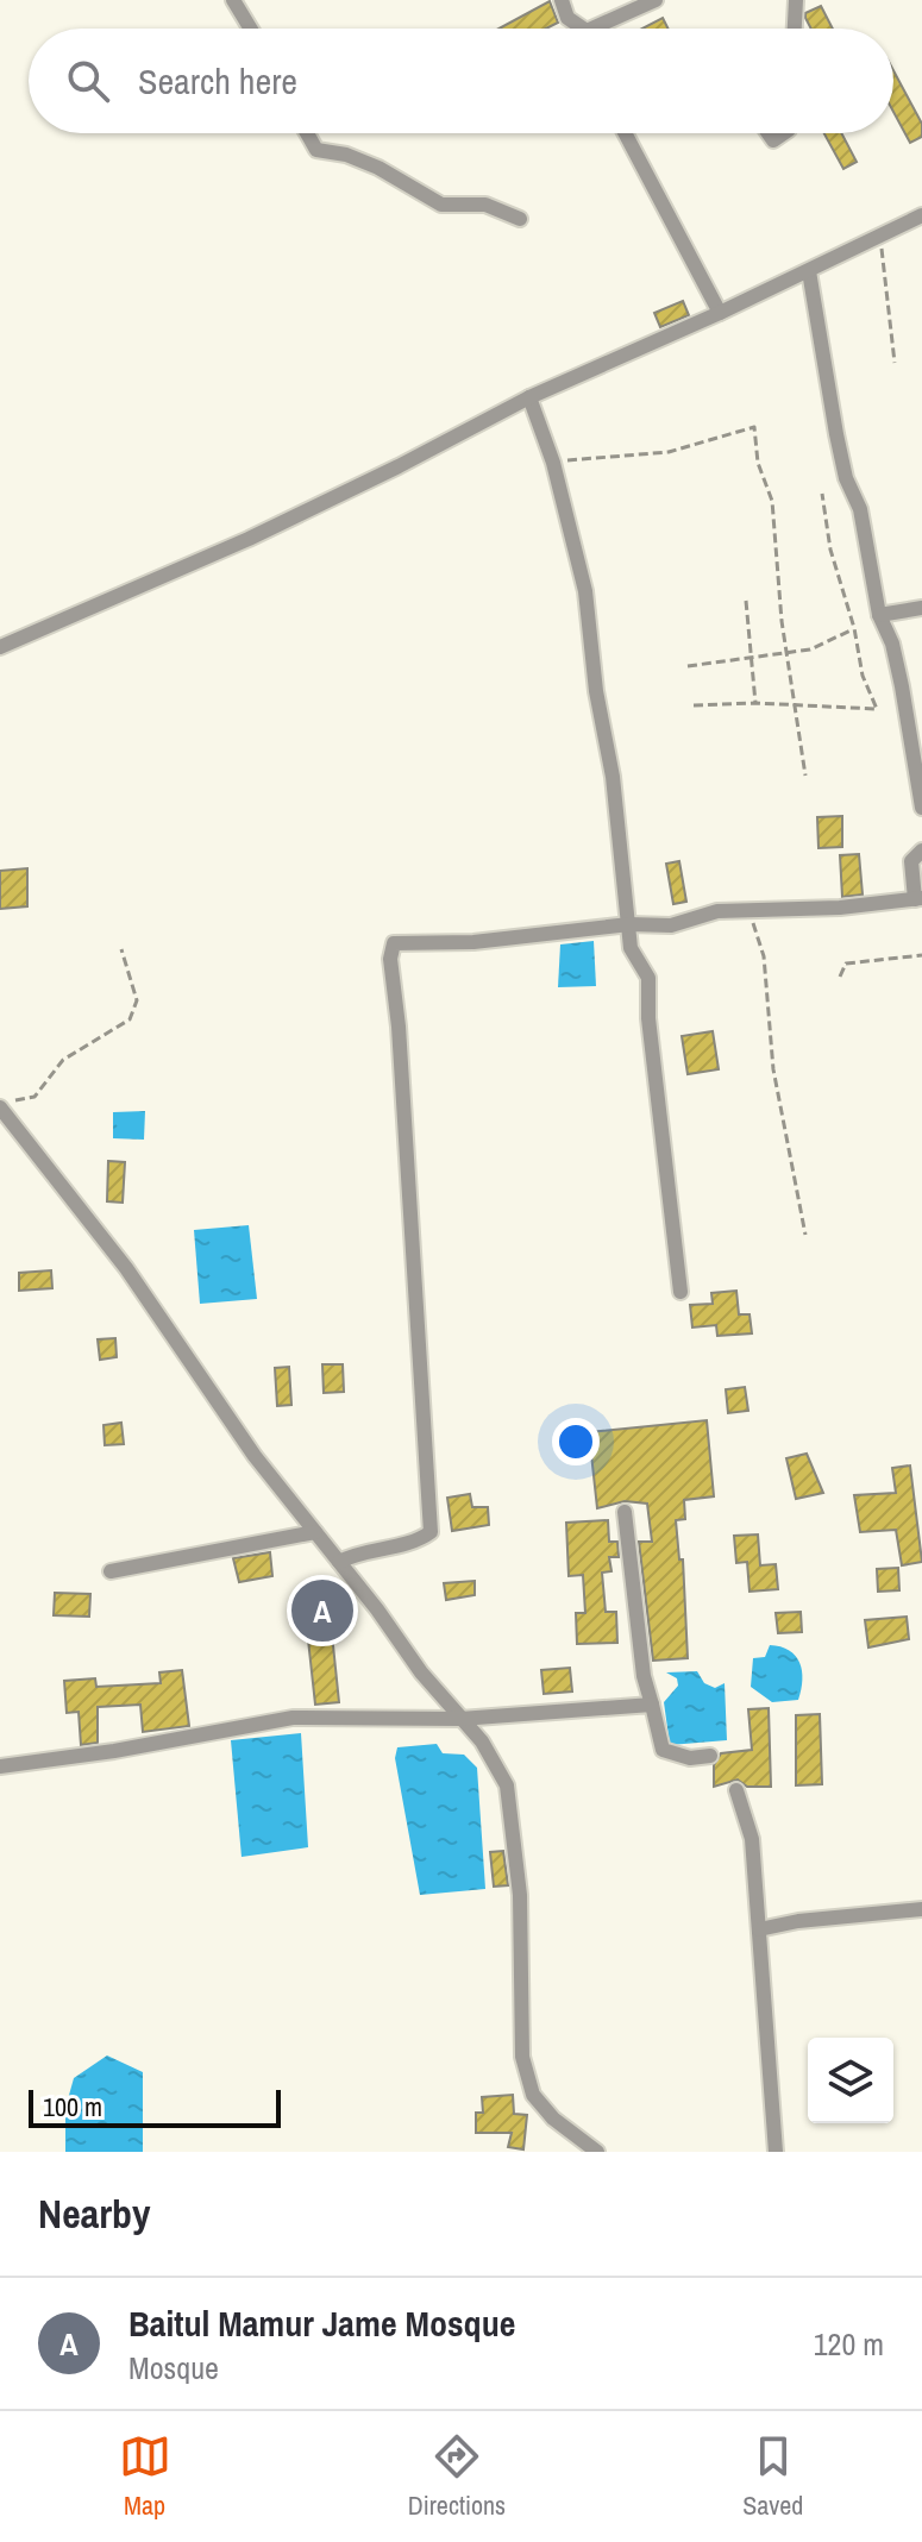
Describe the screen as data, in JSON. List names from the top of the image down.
{
  "scale_bar": "100 m",
  "page": {
    "search": "Search here",
    "pins": "A",
    "scale": "100 m",
    "heading": "Nearby",
    "list": [
      {
        "mark": "A",
        "name": "Baitul Mamur Jame Mosque",
        "note": "Mosque",
        "value": "120 m"
      }
    ],
    "nav": ["Map", "Directions", "Saved"]
  }
}
